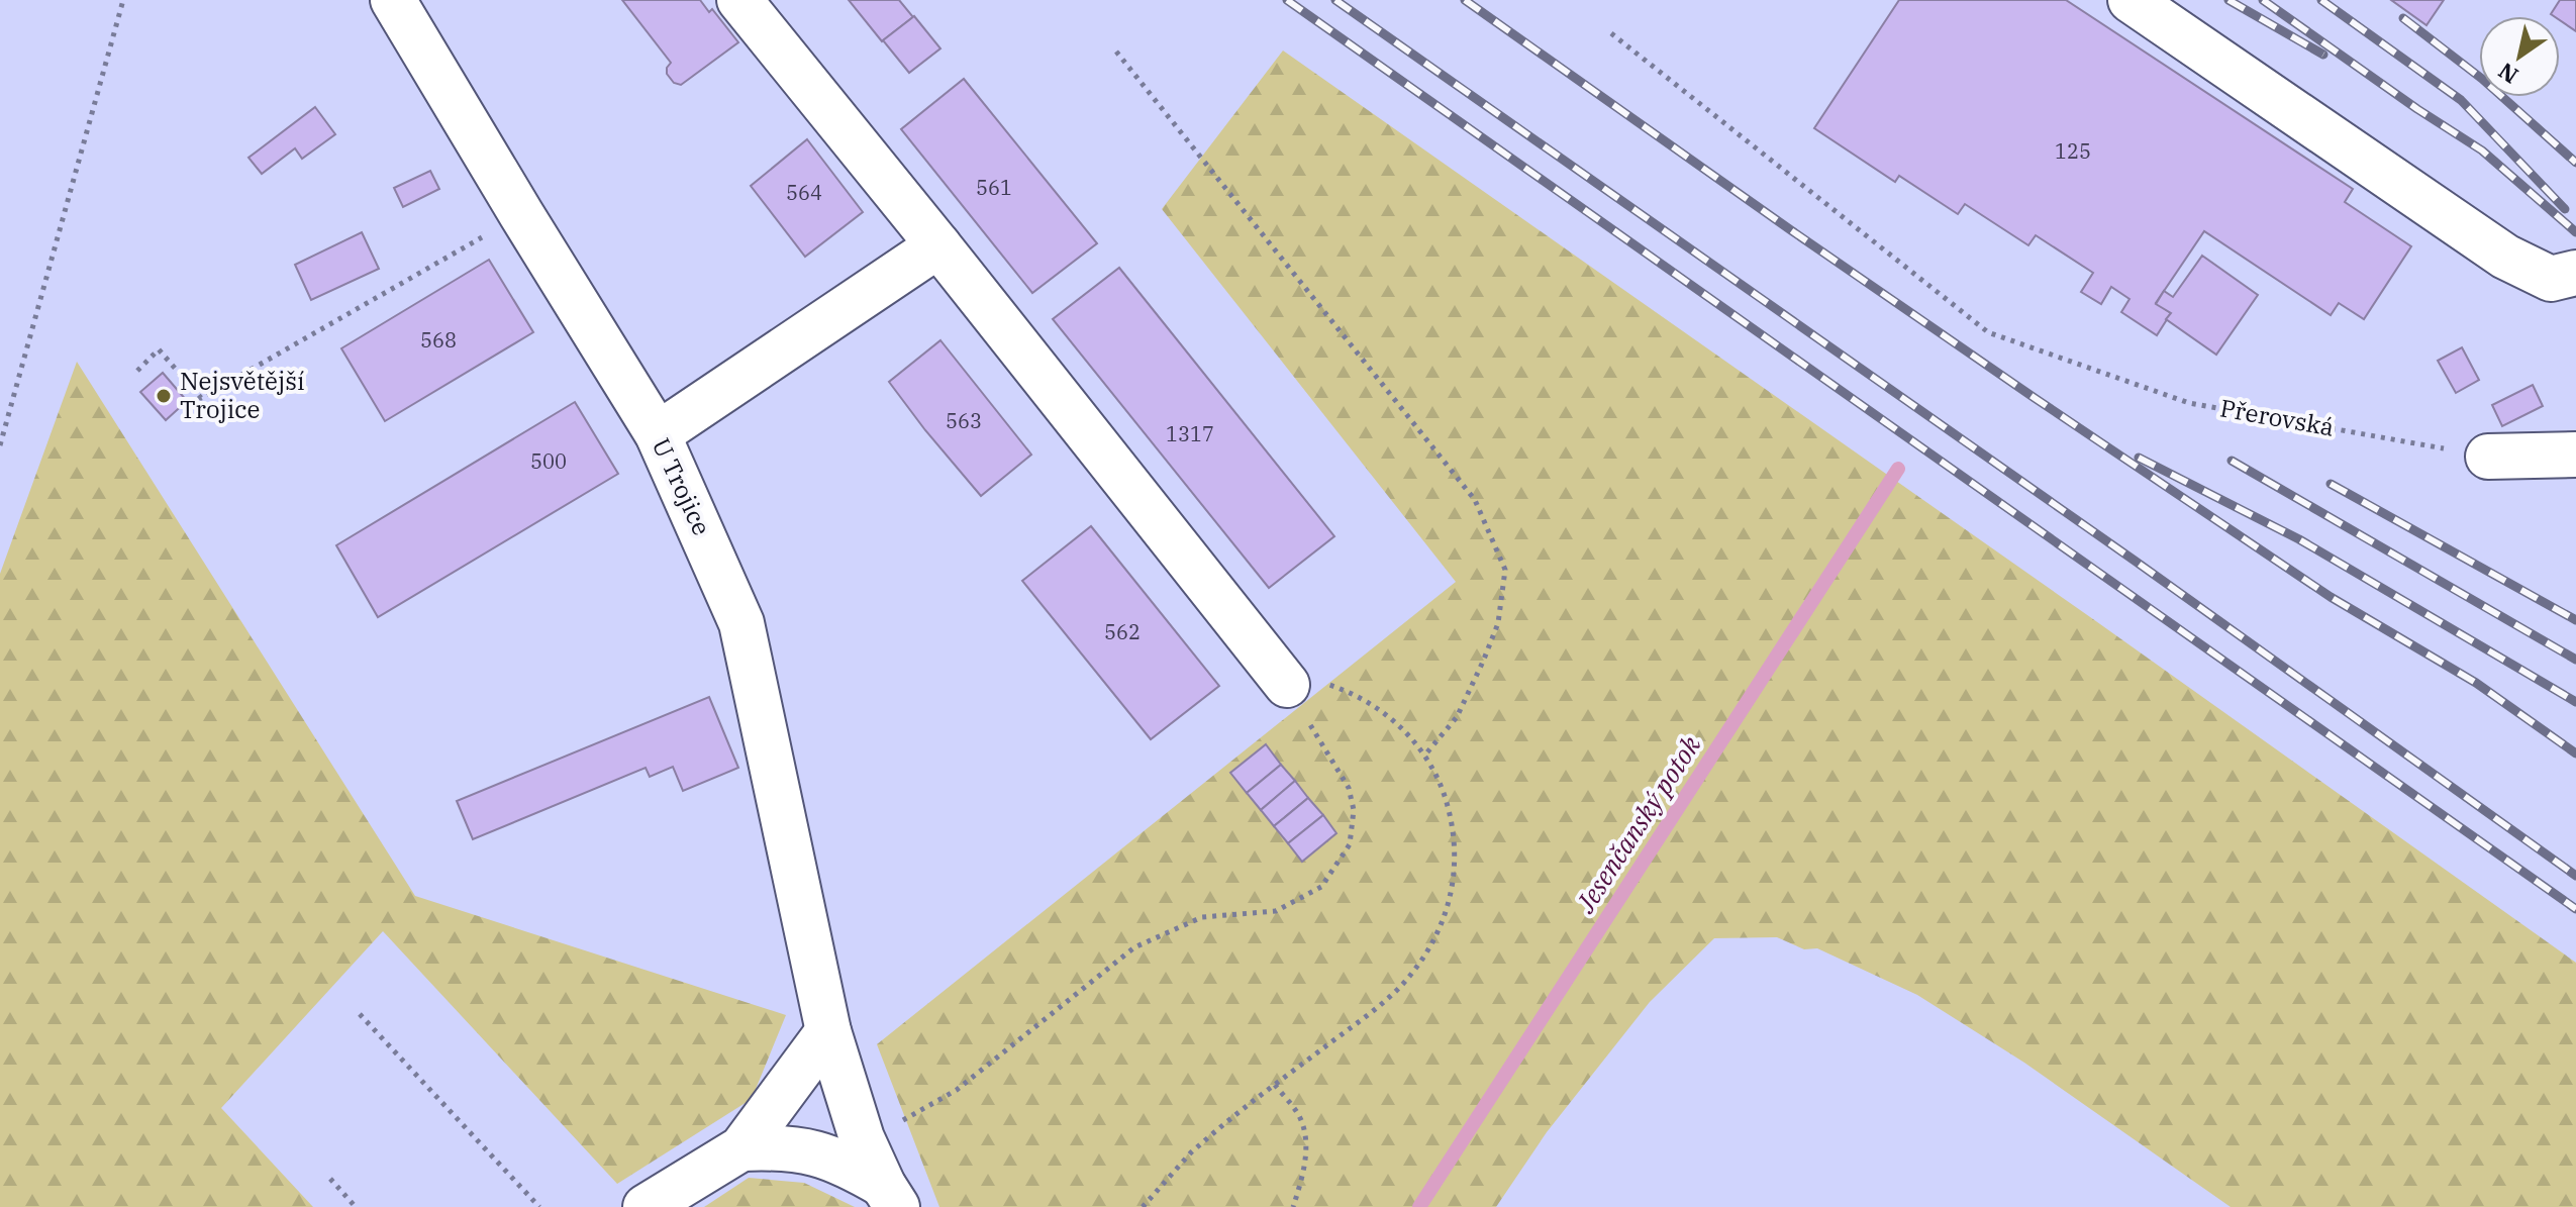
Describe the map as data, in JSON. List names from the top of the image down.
{
  "streets": {
    "street": ["U Trojice"],
    "path": ["Přerovská"]
  },
  "water": ["Jesenčanský potok"],
  "places": ["Nejsvětější Trojice"],
  "house_numbers": [
    "125",
    "561",
    "564",
    "568",
    "563",
    "1317",
    "500",
    "562"
  ],
  "north": "bottom left"
}
